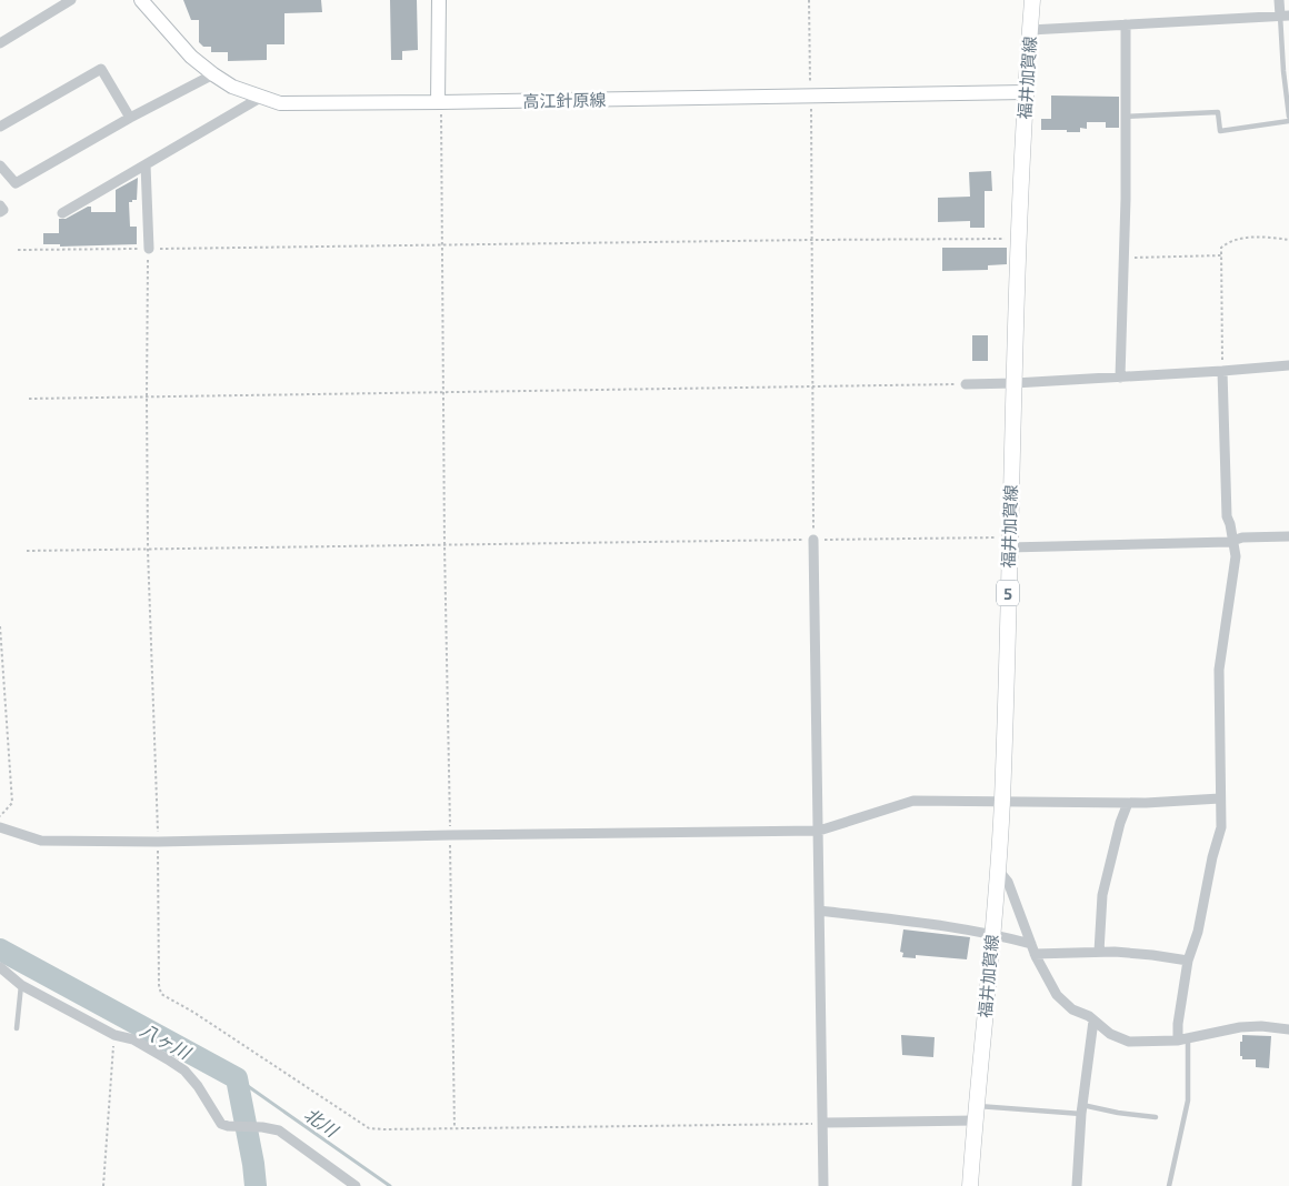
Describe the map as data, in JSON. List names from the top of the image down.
{
  "streets": {
    "main road": ["福井加賀線", "高江針原線", "5"]
  },
  "crossings": [
    ["福井加賀線", "高江針原線"]
  ],
  "water": ["八ヶ川", "北川"]
}
